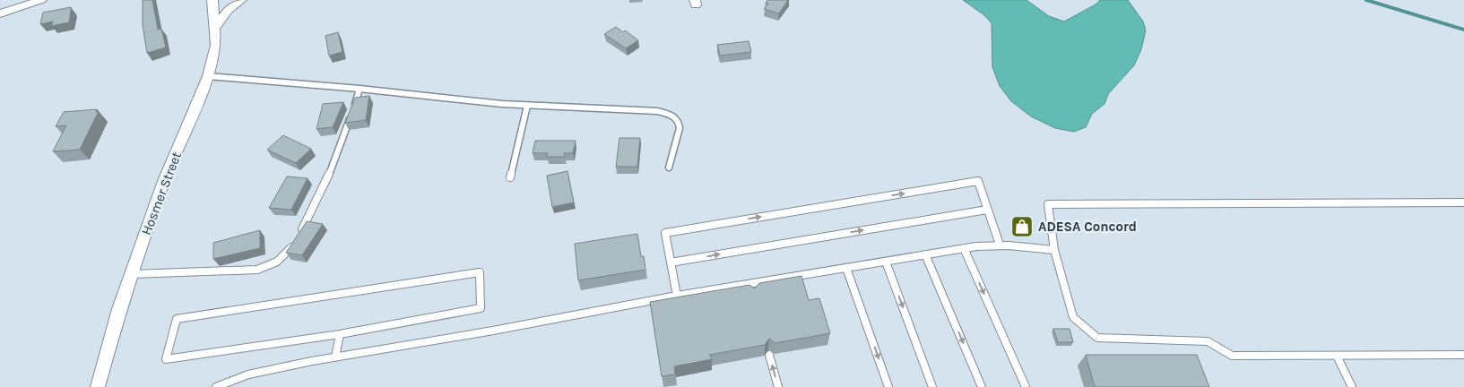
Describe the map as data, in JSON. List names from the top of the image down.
{
  "streets": {
    "street": ["Hosmer Street"]
  },
  "places": {
    "shop": ["ADESA Concord"]
  }
}
